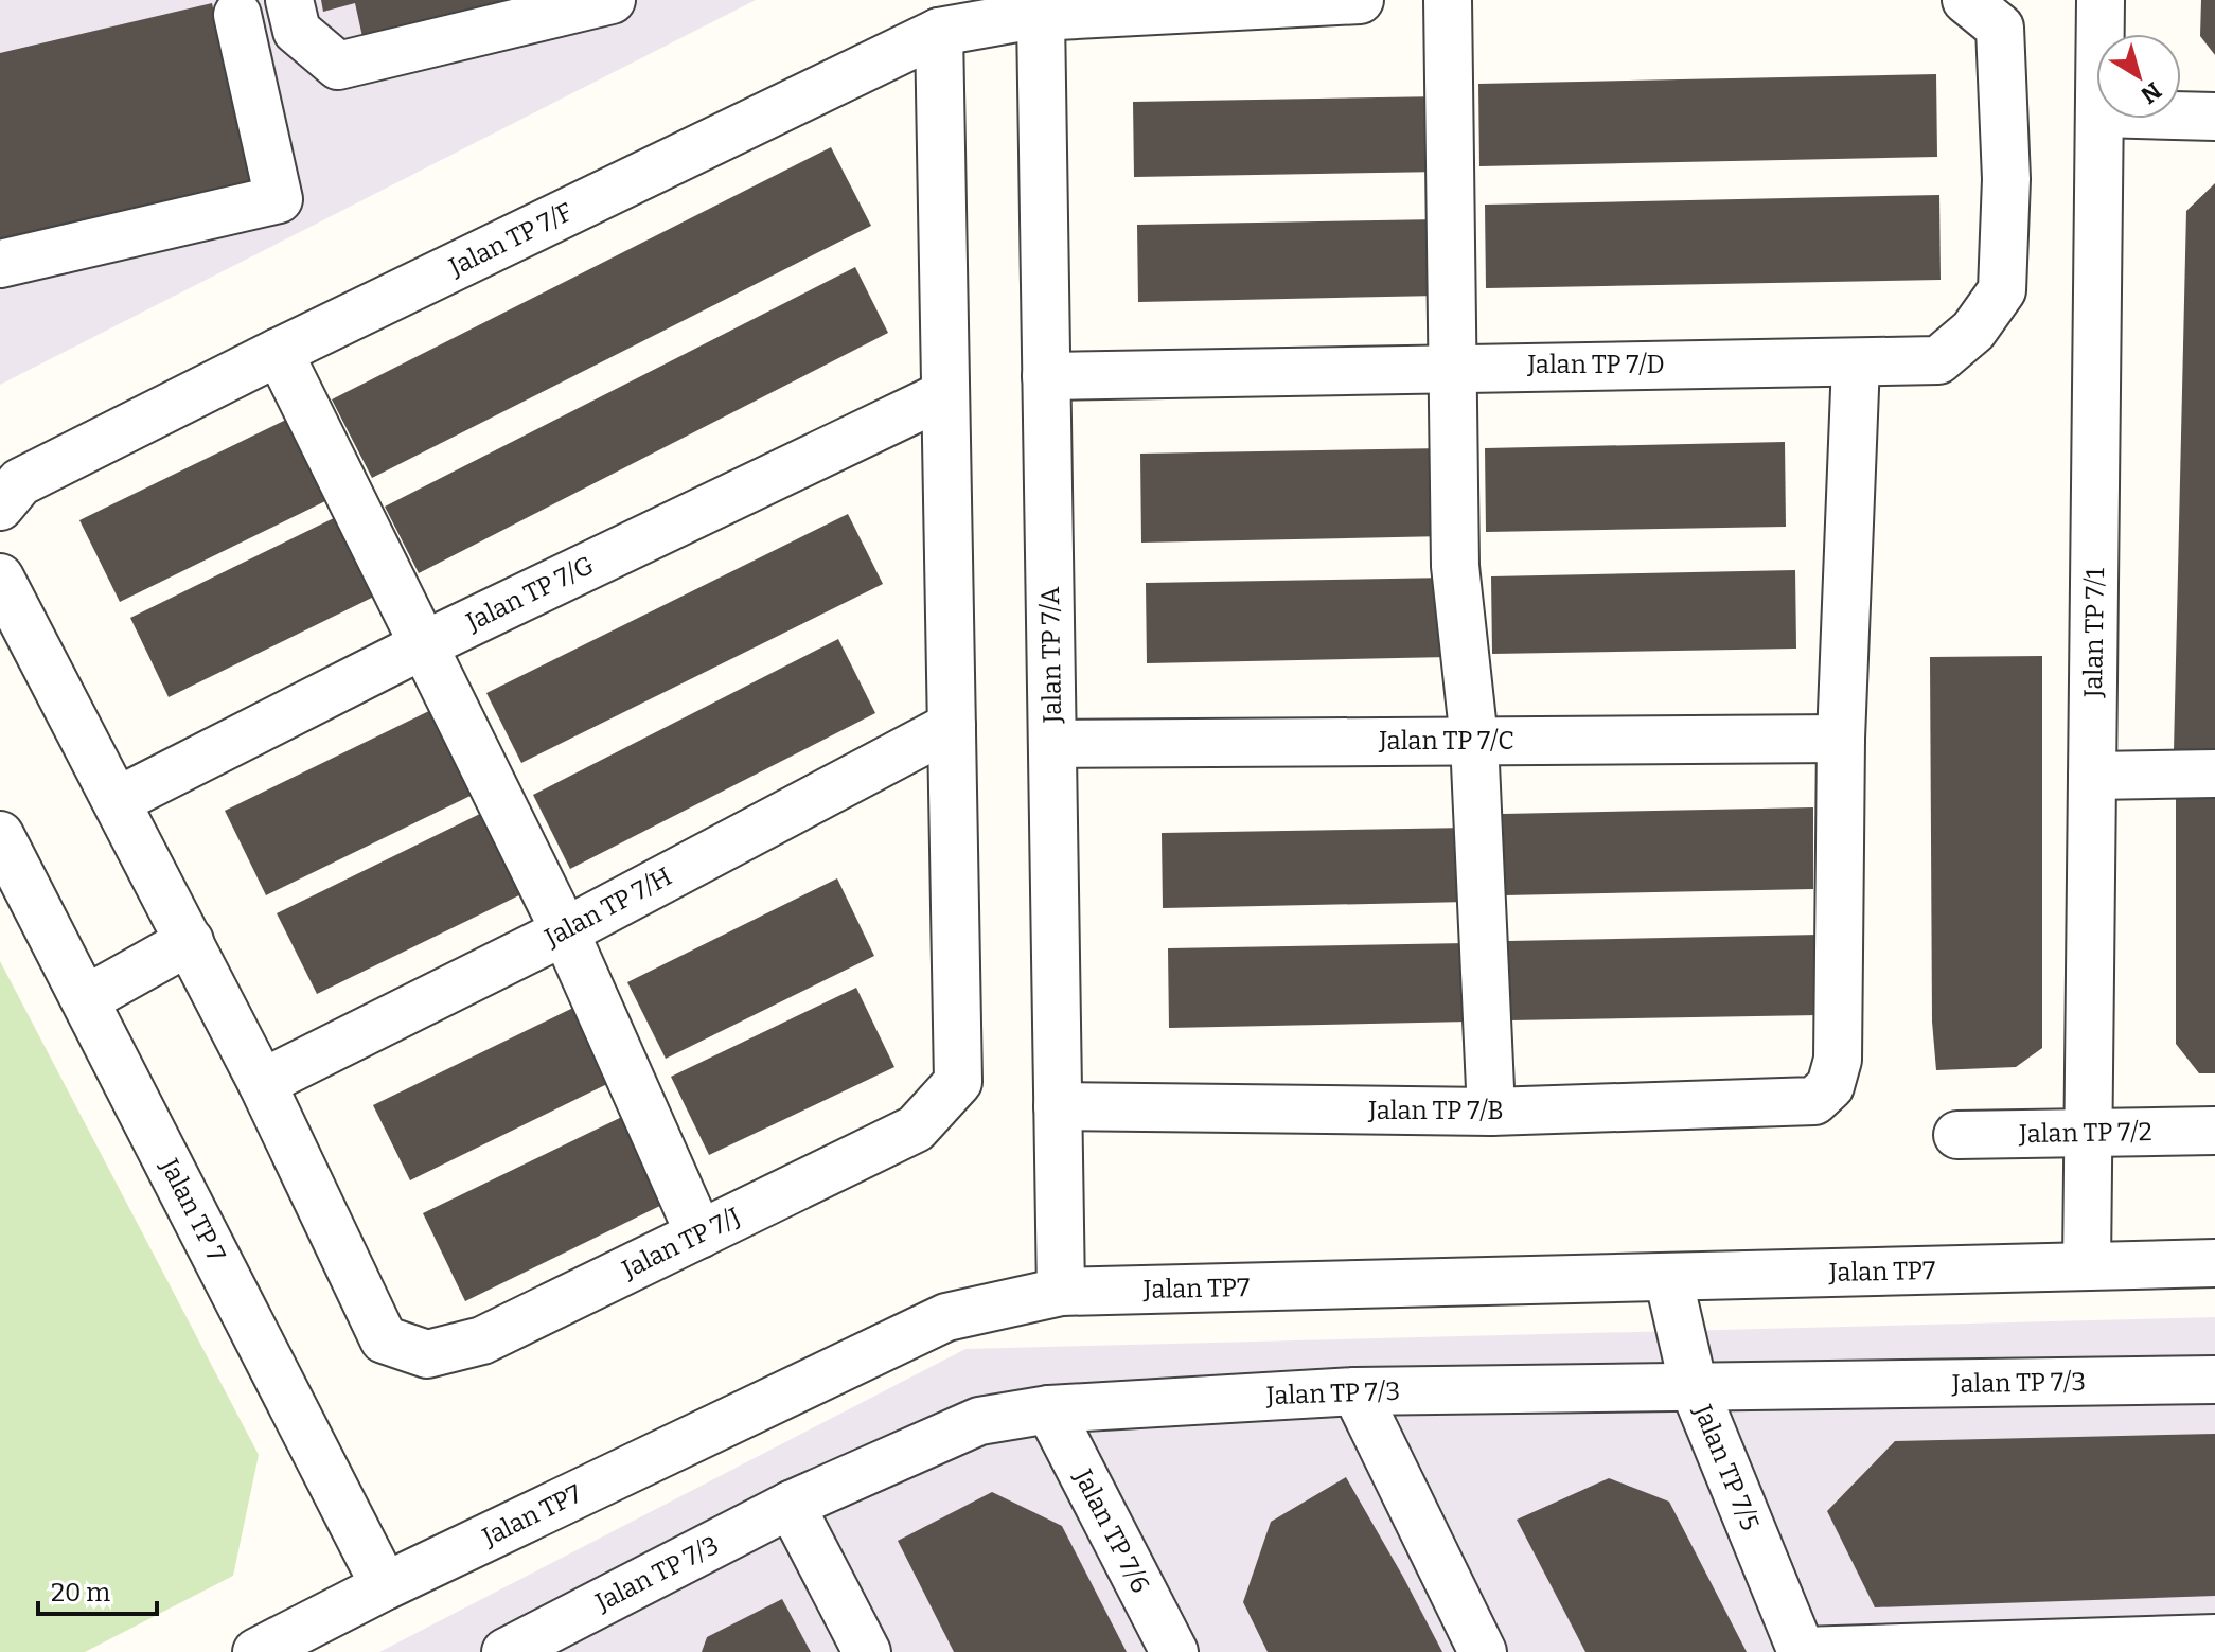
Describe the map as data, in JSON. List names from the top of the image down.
{
  "streets": {
    "street": [
      "Jalan TP 7/F",
      "Jalan TP 7/D",
      "Jalan TP 7/G",
      "Jalan TP 7/1",
      "Jalan TP 7/A",
      "Jalan TP 7/C",
      "Jalan TP 7/H",
      "Jalan TP 7/B",
      "Jalan TP 7/2",
      "Jalan TP 7",
      "Jalan TP 7/J",
      "Jalan TP7",
      "Jalan TP 7/3",
      "Jalan TP 7/5",
      "Jalan TP 7/6"
    ]
  },
  "crossings": [
    ["Jalan TP 7/F", "Jalan TP 7/A"],
    ["Jalan TP 7/D", "Jalan TP 7/A"],
    ["Jalan TP 7/1", "Jalan TP 7/2"],
    ["Jalan TP 7/1", "Jalan TP7"],
    ["Jalan TP 7/A", "Jalan TP 7/C"],
    ["Jalan TP 7/A", "Jalan TP 7/B"],
    ["Jalan TP 7/A", "Jalan TP7"],
    ["Jalan TP 7/C", "Jalan TP 7/B"],
    ["Jalan TP 7/H", "Jalan TP 7/J"],
    ["Jalan TP 7", "Jalan TP7"],
    ["Jalan TP7", "Jalan TP 7/5"],
    ["Jalan TP 7/3", "Jalan TP 7/5"],
    ["Jalan TP 7/3", "Jalan TP 7/6"]
  ],
  "scale_bar": "20 m",
  "north": "bottom right"
}
